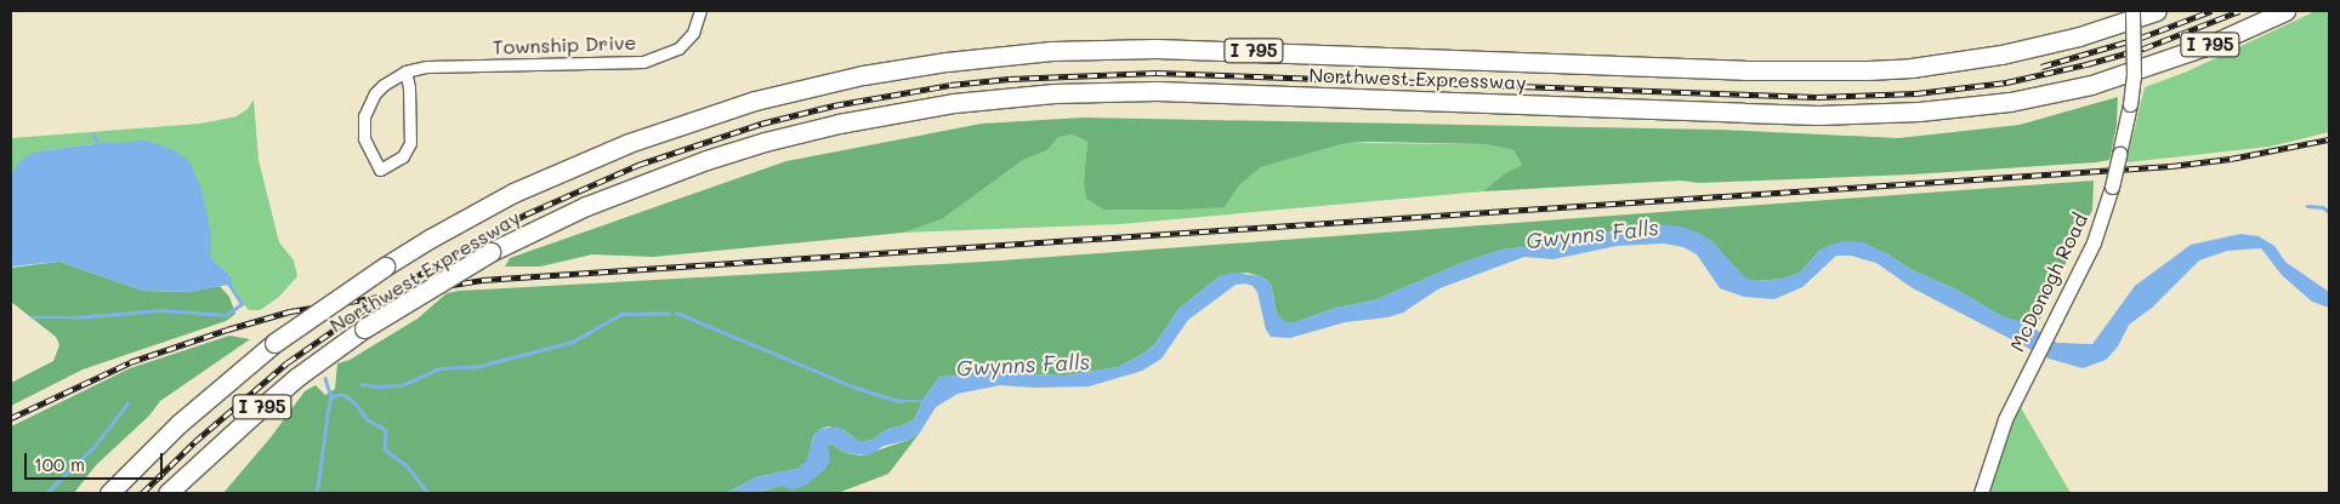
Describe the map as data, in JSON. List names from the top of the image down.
{
  "streets": {
    "highway": ["I 795", "Northwest Expressway"],
    "main road": ["McDonogh Road"],
    "street": ["Township Drive"]
  },
  "water": ["Gwynns Falls"],
  "scale_bar": "100 m"
}
